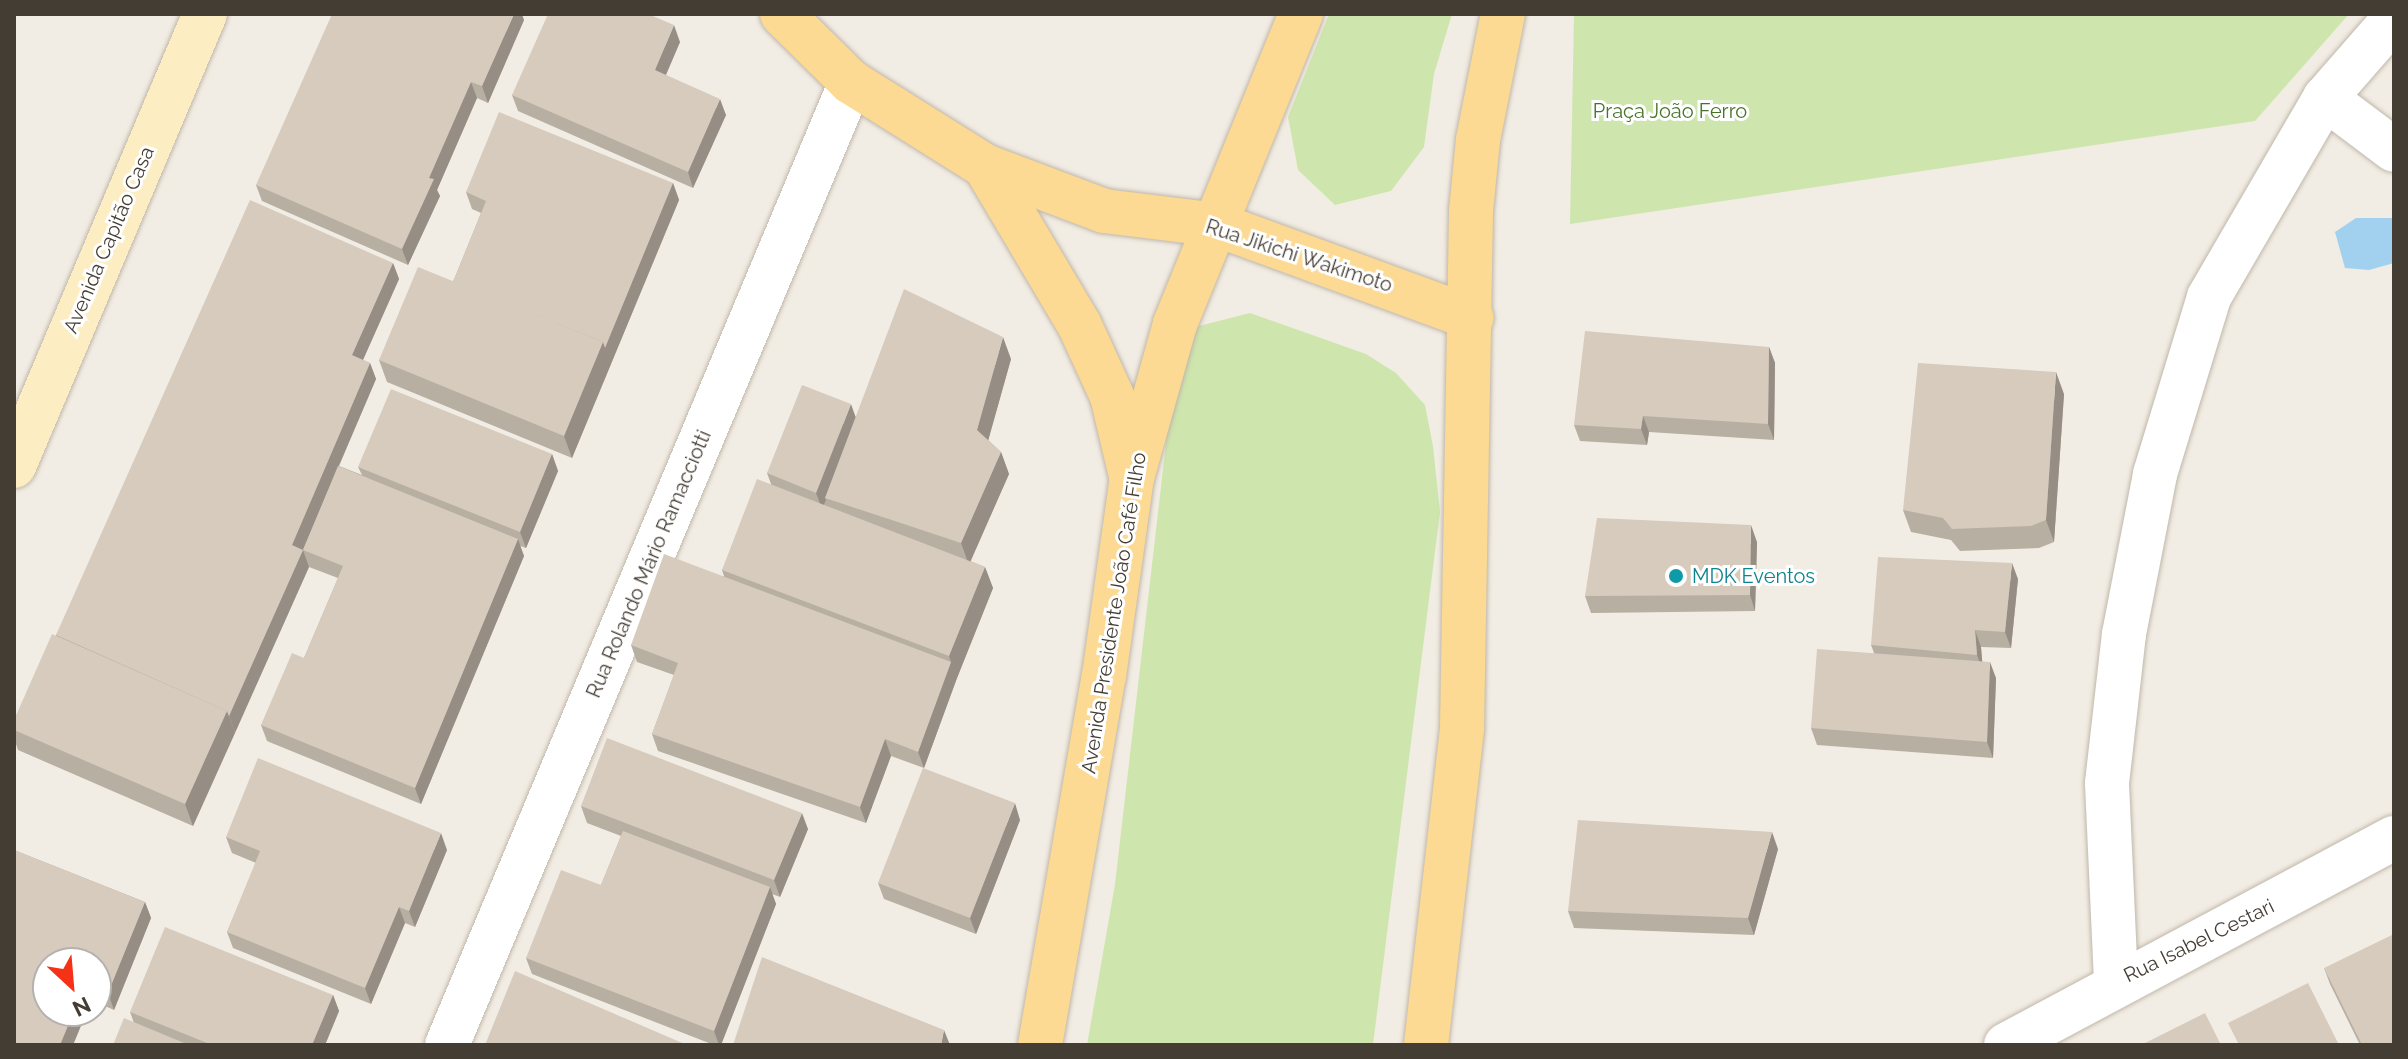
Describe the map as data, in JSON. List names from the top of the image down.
{
  "streets": {
    "main road": ["Avenida Capitão Casa", "Rua Jikichi Wakimoto", "Avenida Presidente João Café Filho"],
    "street": ["Rua Rolando Mário Ramacciotti", "Rua Isabel Cestari"]
  },
  "crossings": [
    ["Rua Jikichi Wakimoto", "Rua Rolando Mário Ramacciotti"],
    ["Rua Jikichi Wakimoto", "Avenida Presidente João Café Filho"]
  ],
  "parks": ["Praça João Ferro"],
  "places": ["MDK Eventos"],
  "north": "bottom right"
}
